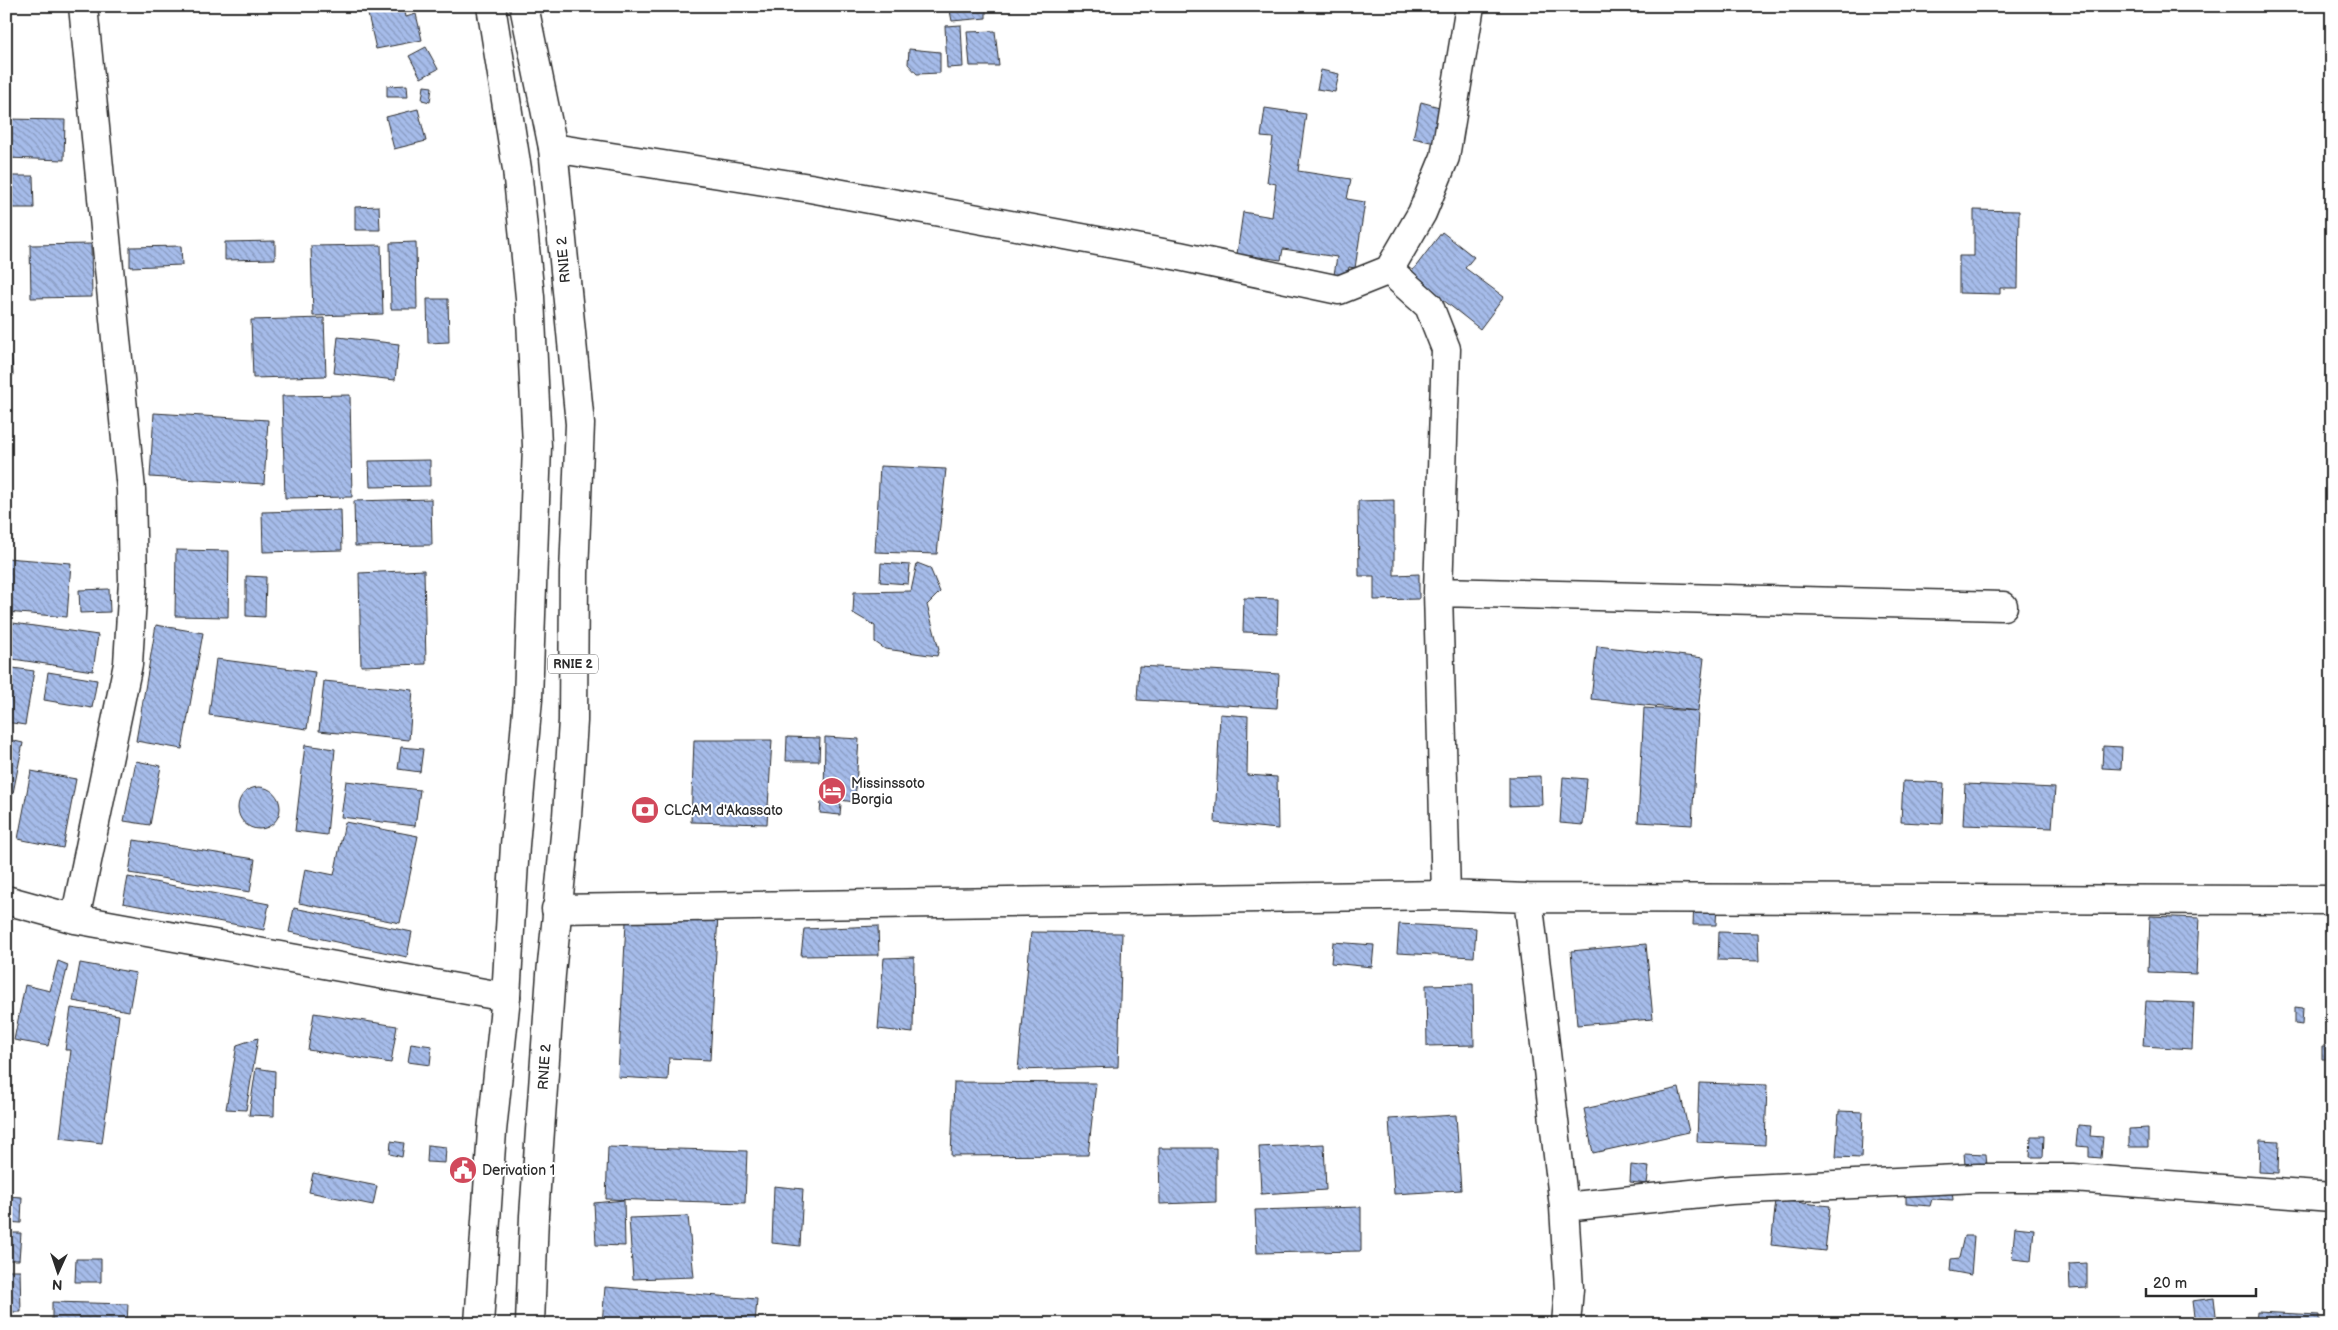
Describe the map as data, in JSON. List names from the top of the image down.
{
  "streets": {
    "main road": ["RNIE 2"]
  },
  "places": {
    "hotel": ["Missinssoto Borgia"],
    "bank": ["CLCAM d'Akassato"],
    "public building": ["Derivation 1"]
  },
  "scale_bar": "20 m",
  "north": "bottom"
}
